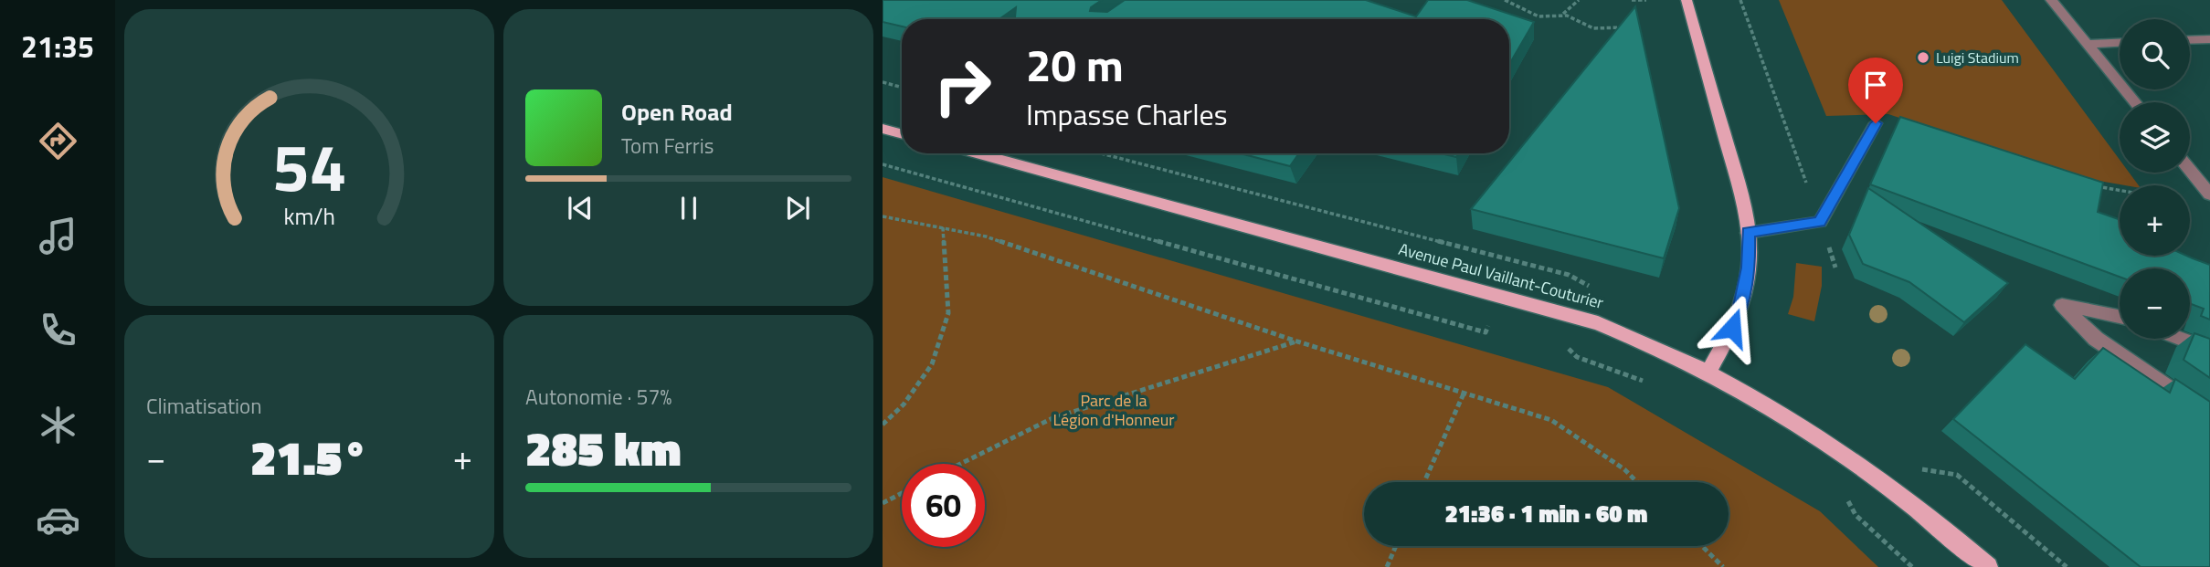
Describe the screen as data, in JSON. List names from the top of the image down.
{
  "streets": {
    "main road": ["Avenue Paul Vaillant-Couturier"]
  },
  "parks": ["Parc de la Légion d'Honneur"],
  "places": ["Luigi Stadium"],
  "page": {
    "tabs": "21:35",
    "map_buttons": ["+", "−"],
    "turn": ["20 m", "Impasse Charles"],
    "song": ["Open Road", "Tom Ferris"],
    "tile": [
      "Climatisation",
      ["Autonomie · 57%", "285 km"]
    ],
    "heat": ["−", "21.5°", "+"],
    "limit": "60",
    "trip": "21:36 · 1 min · 60 m",
    "gauge": ["54", "km/h"]
  }
}
